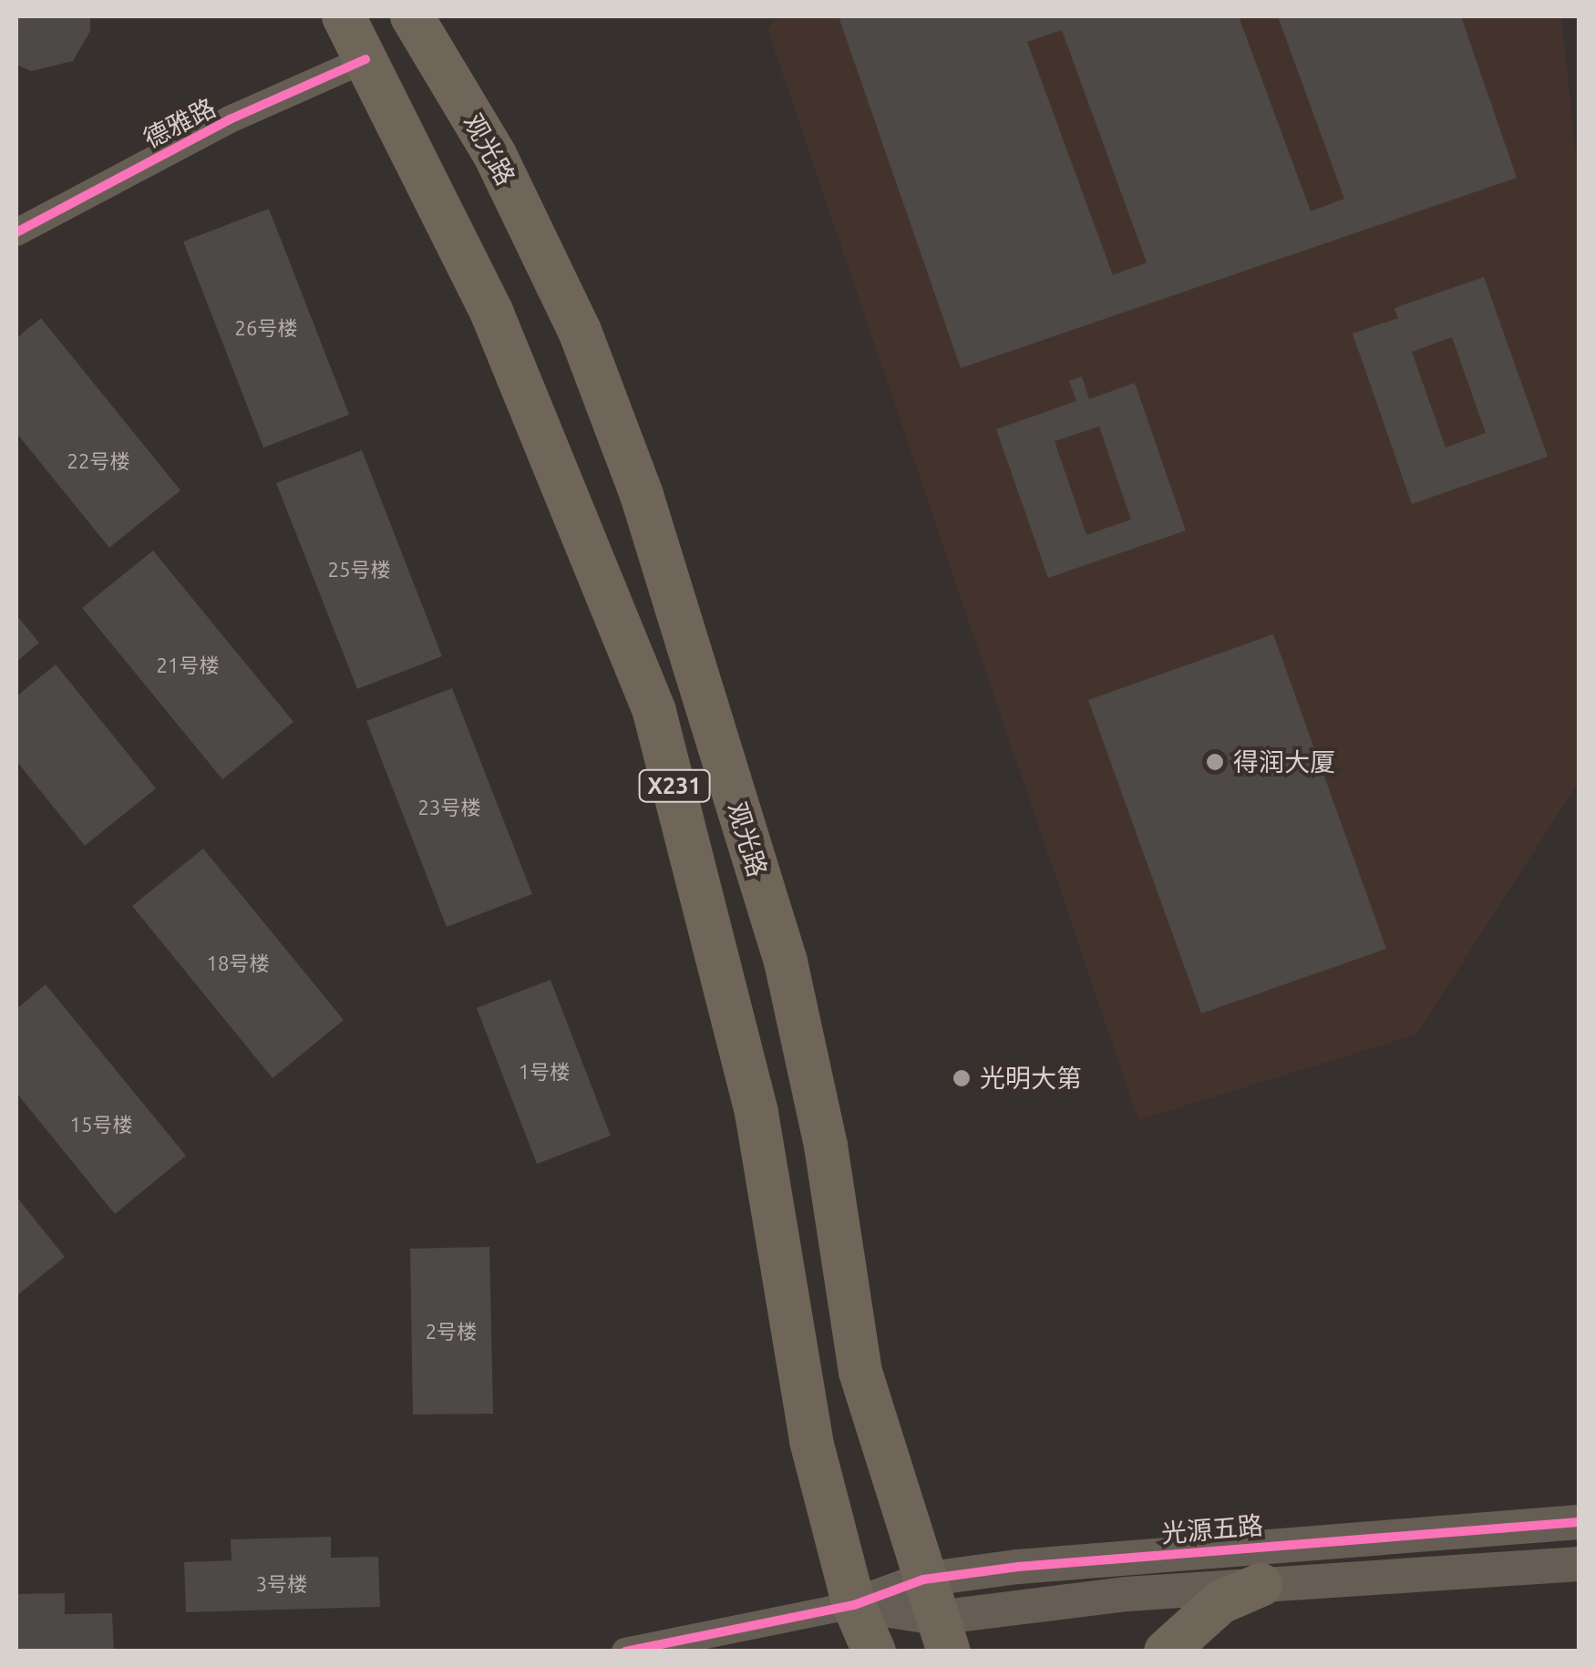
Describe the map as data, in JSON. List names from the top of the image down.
{
  "streets": {
    "main road": ["观光路", "X231"],
    "street": ["德雅路", "光源五路"]
  },
  "crossings": [
    ["德雅路", "X231"],
    ["观光路", "光源五路"],
    ["X231", "光源五路"]
  ],
  "places": ["得润大厦", "光明大第"],
  "house_numbers": [
    "26号楼",
    "22号楼",
    "25号楼",
    "21号楼",
    "23号楼",
    "18号楼",
    "1号楼",
    "15号楼",
    "2号楼",
    "3号楼"
  ]
}
